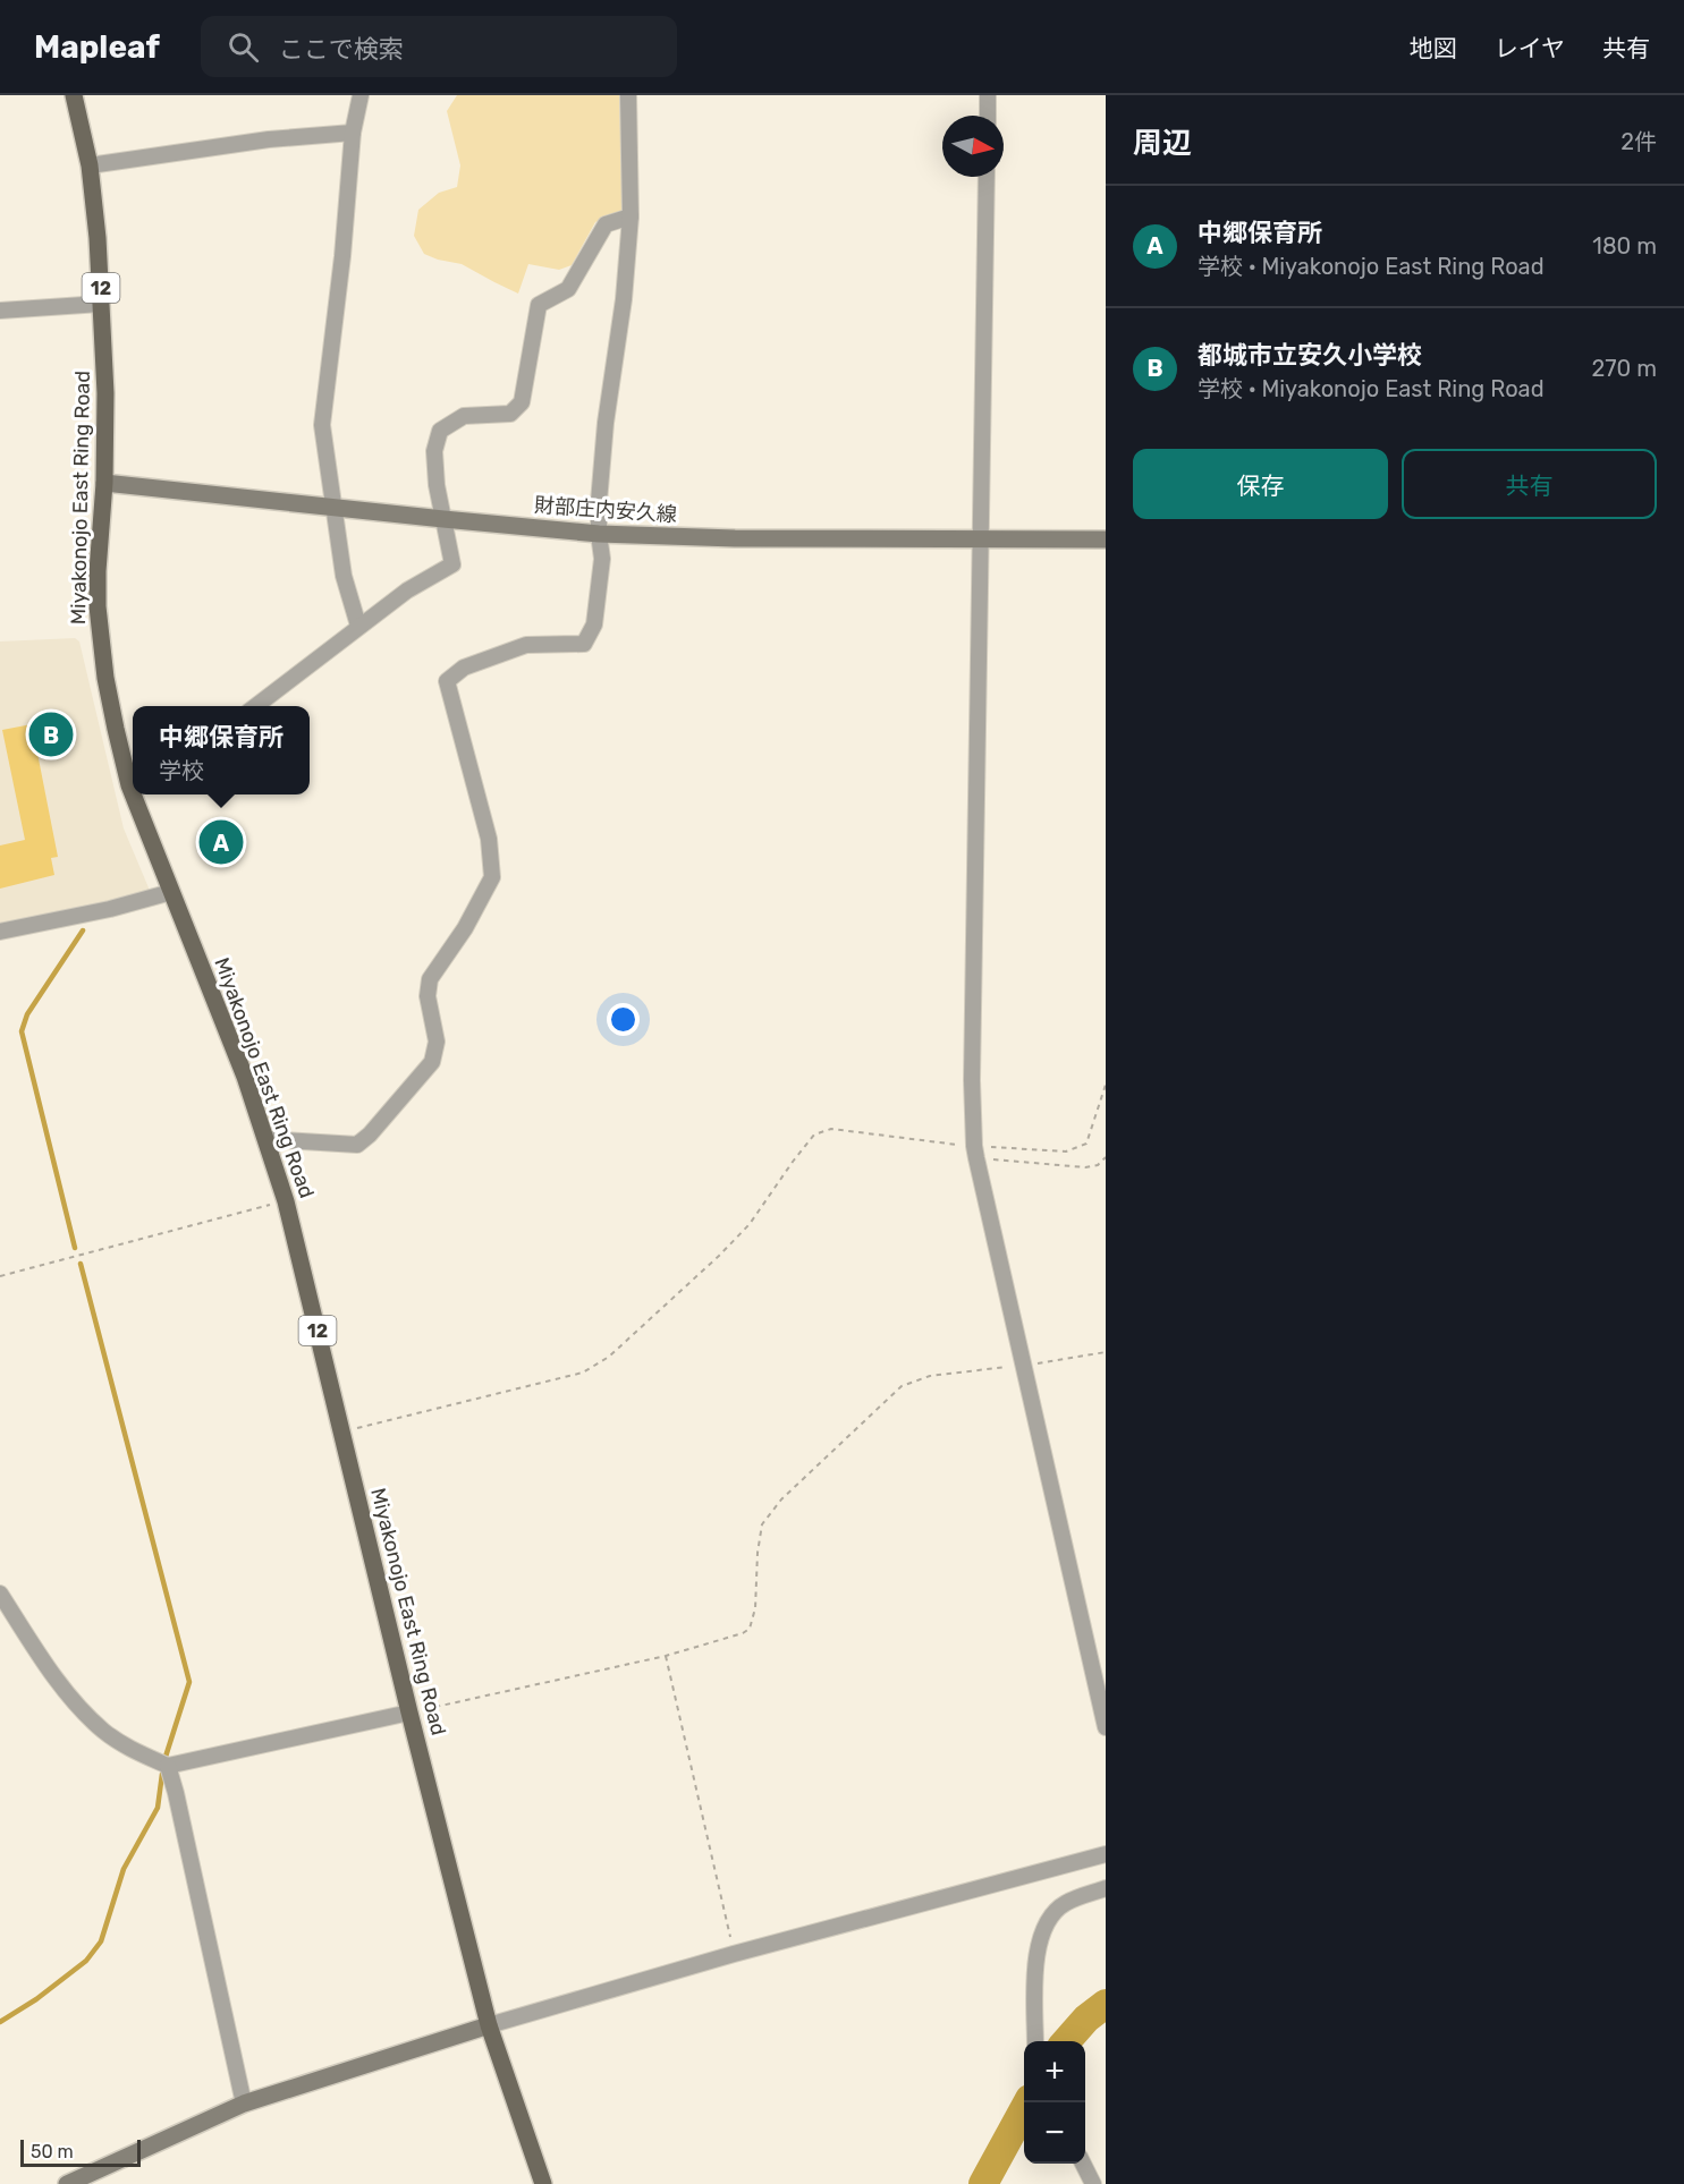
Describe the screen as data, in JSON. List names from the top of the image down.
{
  "streets": {
    "main road": ["12", "Miyakonojo East Ring Road", "財部庄内安久線"]
  },
  "crossings": [
    ["Miyakonojo East Ring Road", "財部庄内安久線"]
  ],
  "scale_bar": "50 m",
  "north": "right",
  "page": {
    "header": "Mapleaf",
    "search": "ここで検索",
    "nav": ["地図", "レイヤ", "共有"],
    "heading": ["周辺", "2件"],
    "list": [
      {
        "mark": "A",
        "name": "中郷保育所",
        "note": "学校 · Miyakonojo East Ring Road",
        "value": "180 m"
      },
      {
        "mark": "B",
        "name": "都城市立安久小学校",
        "note": "学校 · Miyakonojo East Ring Road",
        "value": "270 m"
      }
    ],
    "buttons": ["保存", "共有"],
    "popup": ["中郷保育所", "学校"],
    "pins": ["B", "A"],
    "map_buttons": ["+", "−"],
    "scale": "50 m"
  }
}
